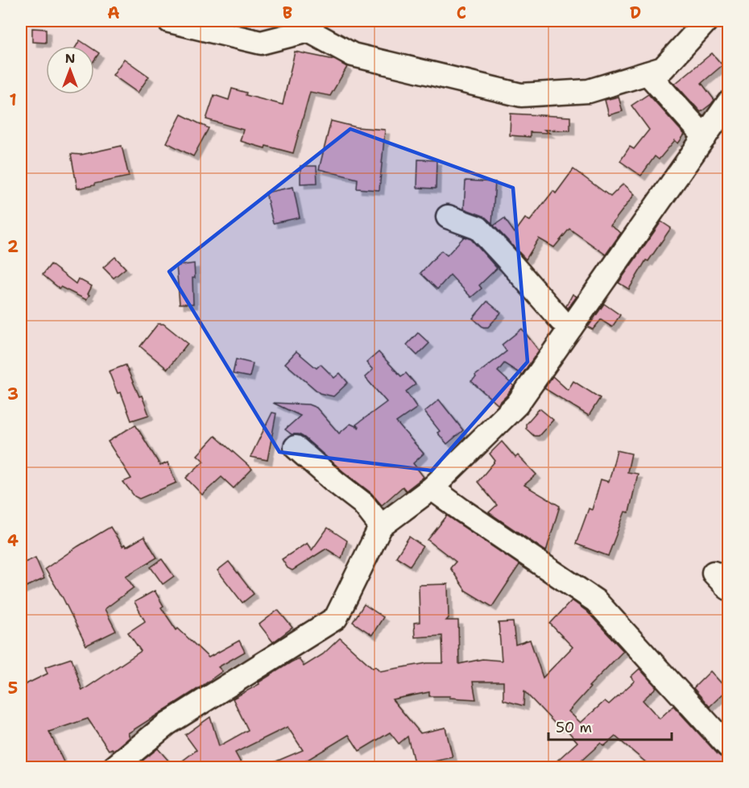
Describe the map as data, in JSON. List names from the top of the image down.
{
  "scale_bar": "50 m",
  "north": "top",
  "grid": {
    "columns": [
      "A",
      "B",
      "C",
      "D"
    ],
    "rows": [
      "1",
      "2",
      "3",
      "4",
      "5"
    ]
  }
}
